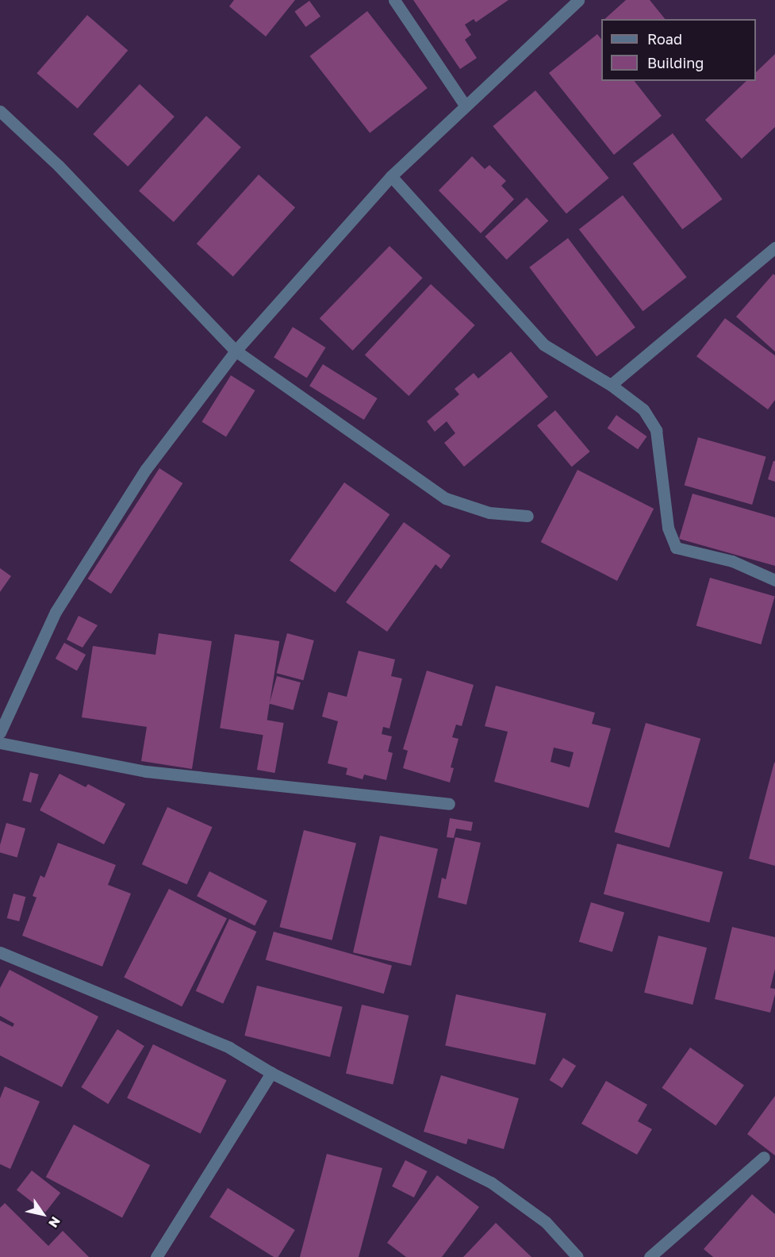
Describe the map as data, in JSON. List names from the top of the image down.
{
  "legend": ["Road", "Building"],
  "north": "bottom right"
}
